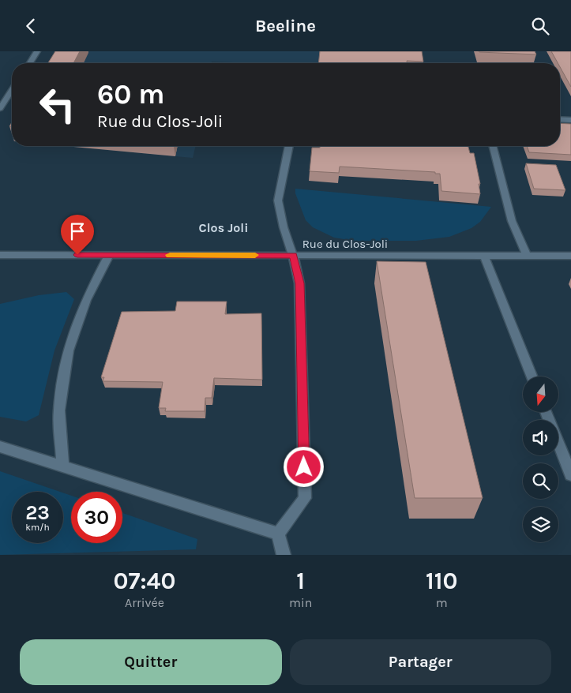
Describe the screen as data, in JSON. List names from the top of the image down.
{
  "streets": {
    "street": ["Rue du Clos-Joli"]
  },
  "districts": ["Clos Joli"],
  "north": "bottom",
  "page": {
    "header": "Beeline",
    "turn": ["60 m", "Rue du Clos-Joli"],
    "speed": "23 km/h",
    "limit": "30",
    "eta": [
      "07:40",
      "Arrivée",
      "1",
      "min",
      "110",
      "m"
    ],
    "buttons": ["Quitter", "Partager"]
  }
}
